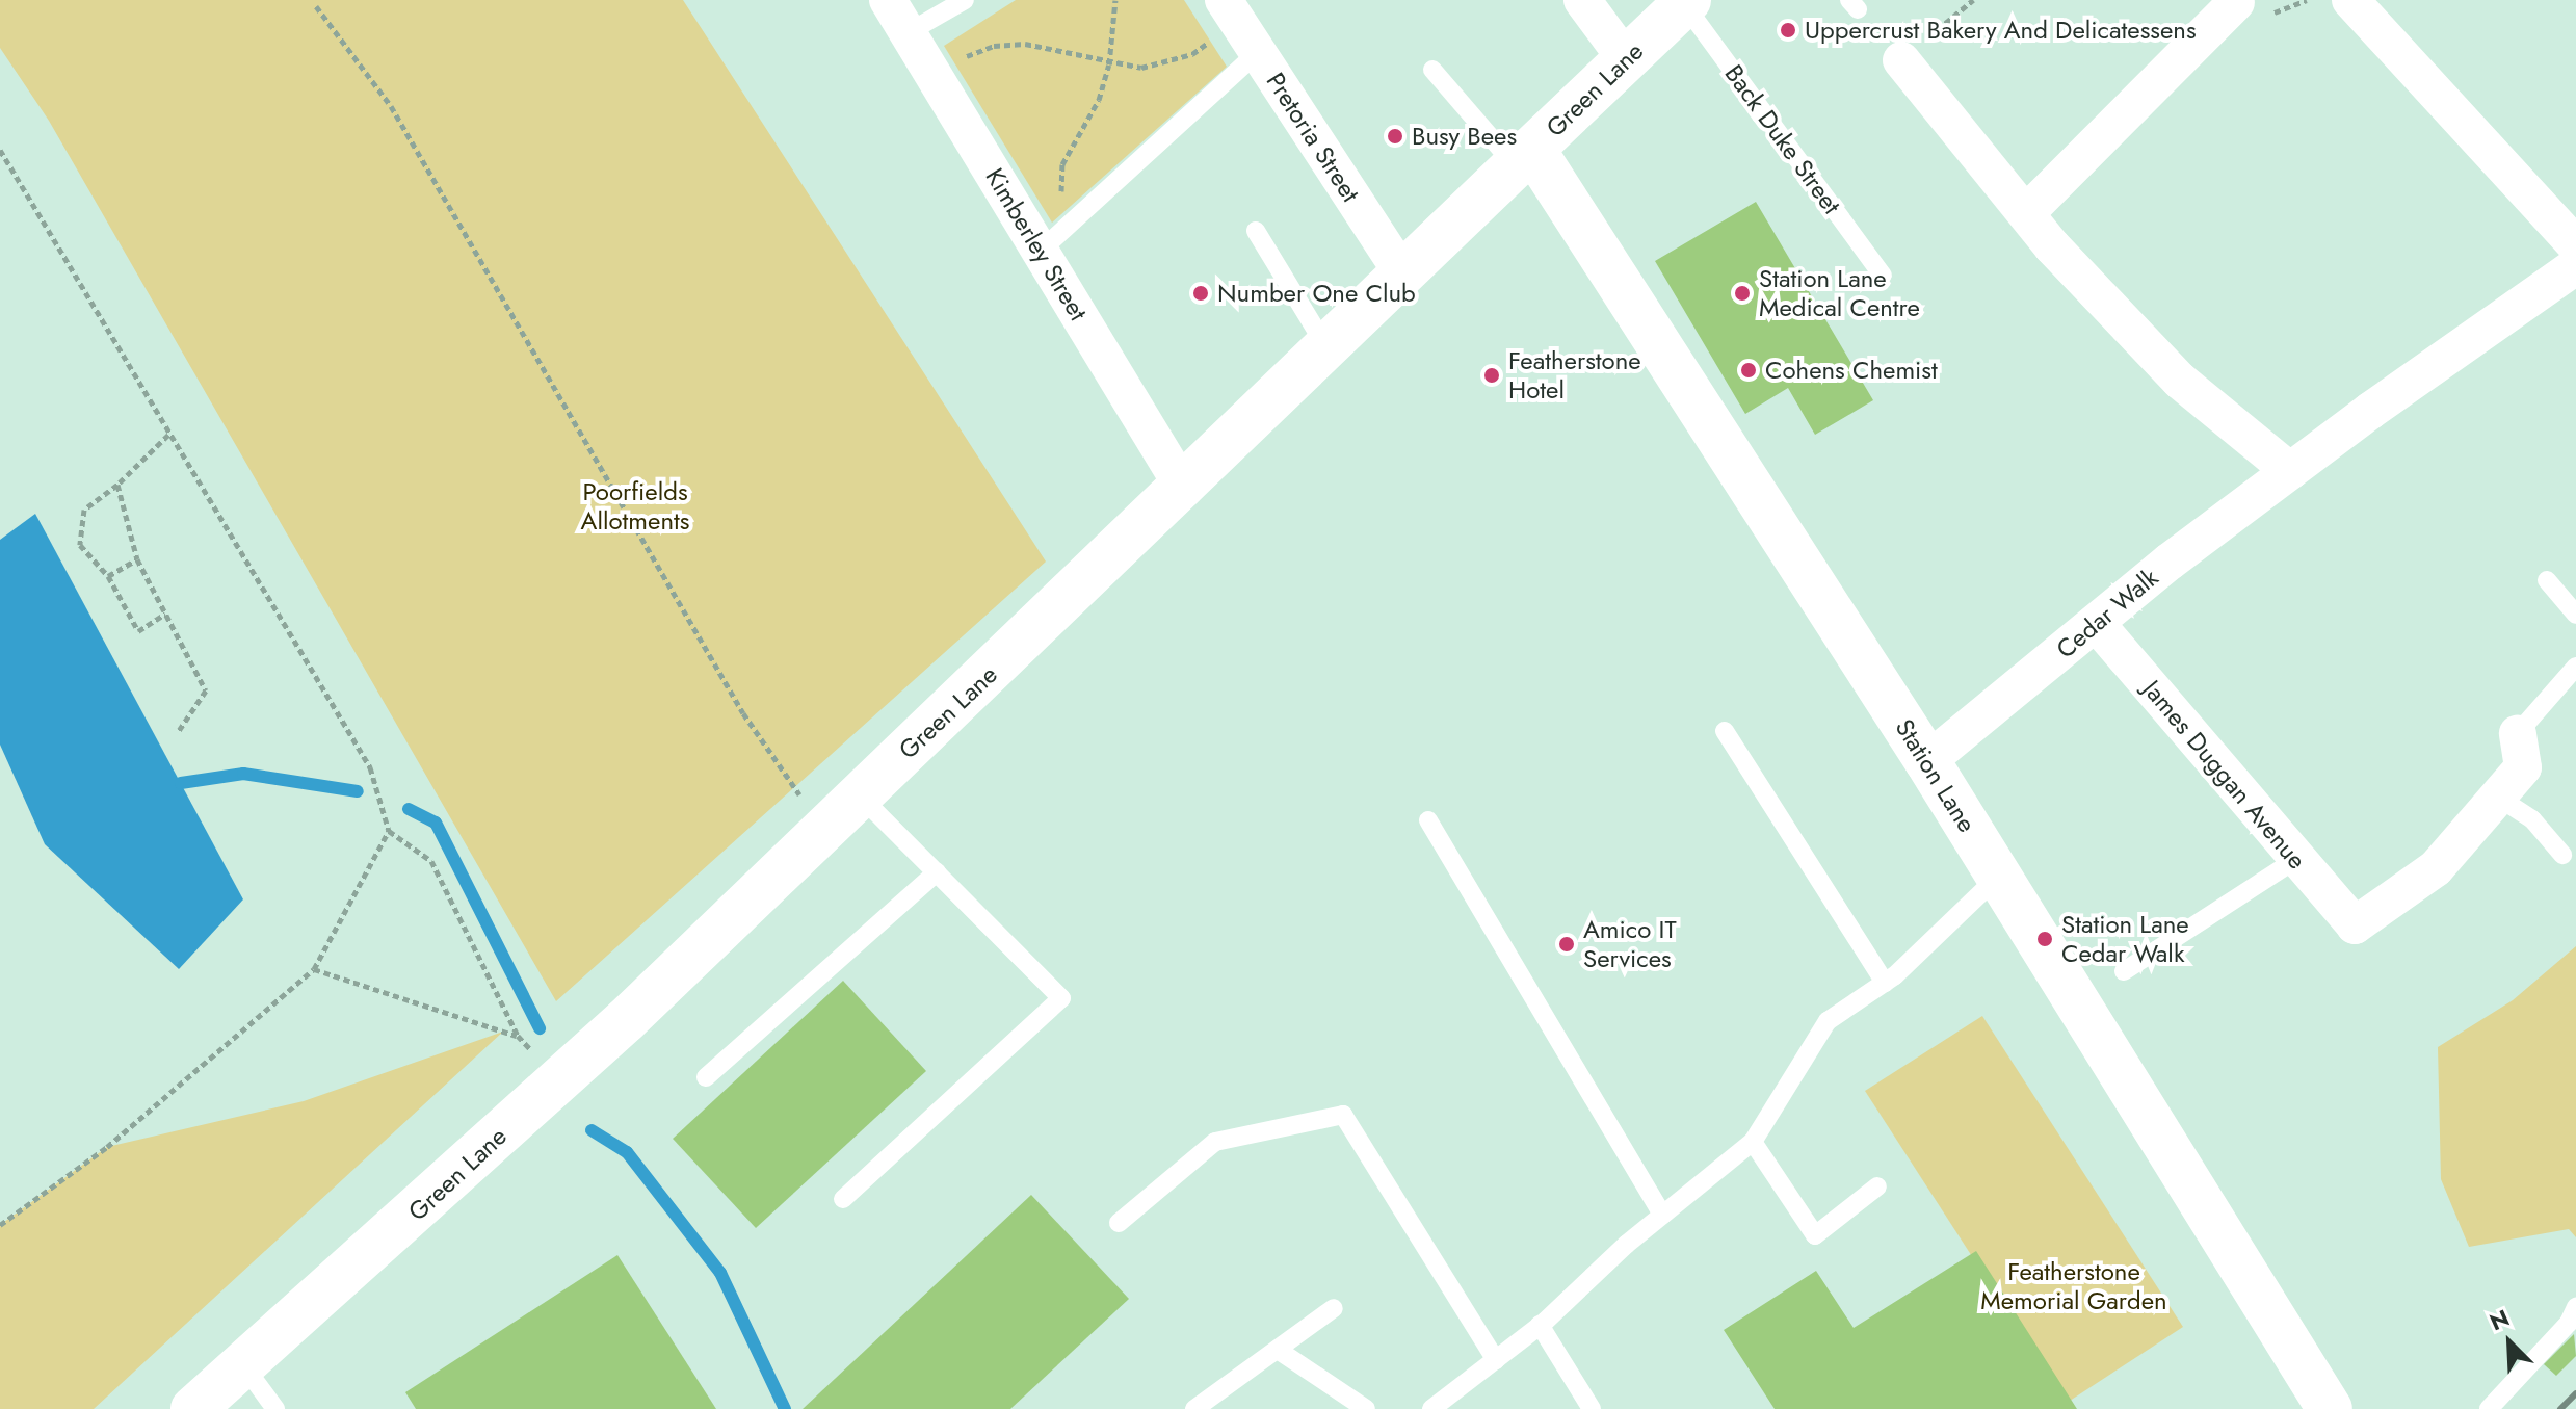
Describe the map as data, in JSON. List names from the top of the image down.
{
  "streets": {
    "street": [
      "Green Lane",
      "Pretoria Street",
      "Kimberley Street",
      "Cedar Walk",
      "James Duggan Avenue",
      "Station Lane"
    ],
    "lane": ["Back Duke Street"]
  },
  "crossings": [
    ["Green Lane", "Pretoria Street"],
    ["Green Lane", "Back Duke Street"],
    ["Green Lane", "Kimberley Street"],
    ["Green Lane", "Station Lane"],
    ["Cedar Walk", "James Duggan Avenue"],
    ["Cedar Walk", "Station Lane"]
  ],
  "parks": ["Poorfields Allotments", "Featherstone Memorial Garden"],
  "places": [
    "Uppercrust Bakery And Delicatessens",
    "Busy Bees",
    "Number One Club",
    "Station Lane Medical Centre",
    "Cohens Chemist",
    "Featherstone Hotel",
    "Station Lane Cedar Walk",
    "Amico IT Services"
  ],
  "north": "top left"
}
